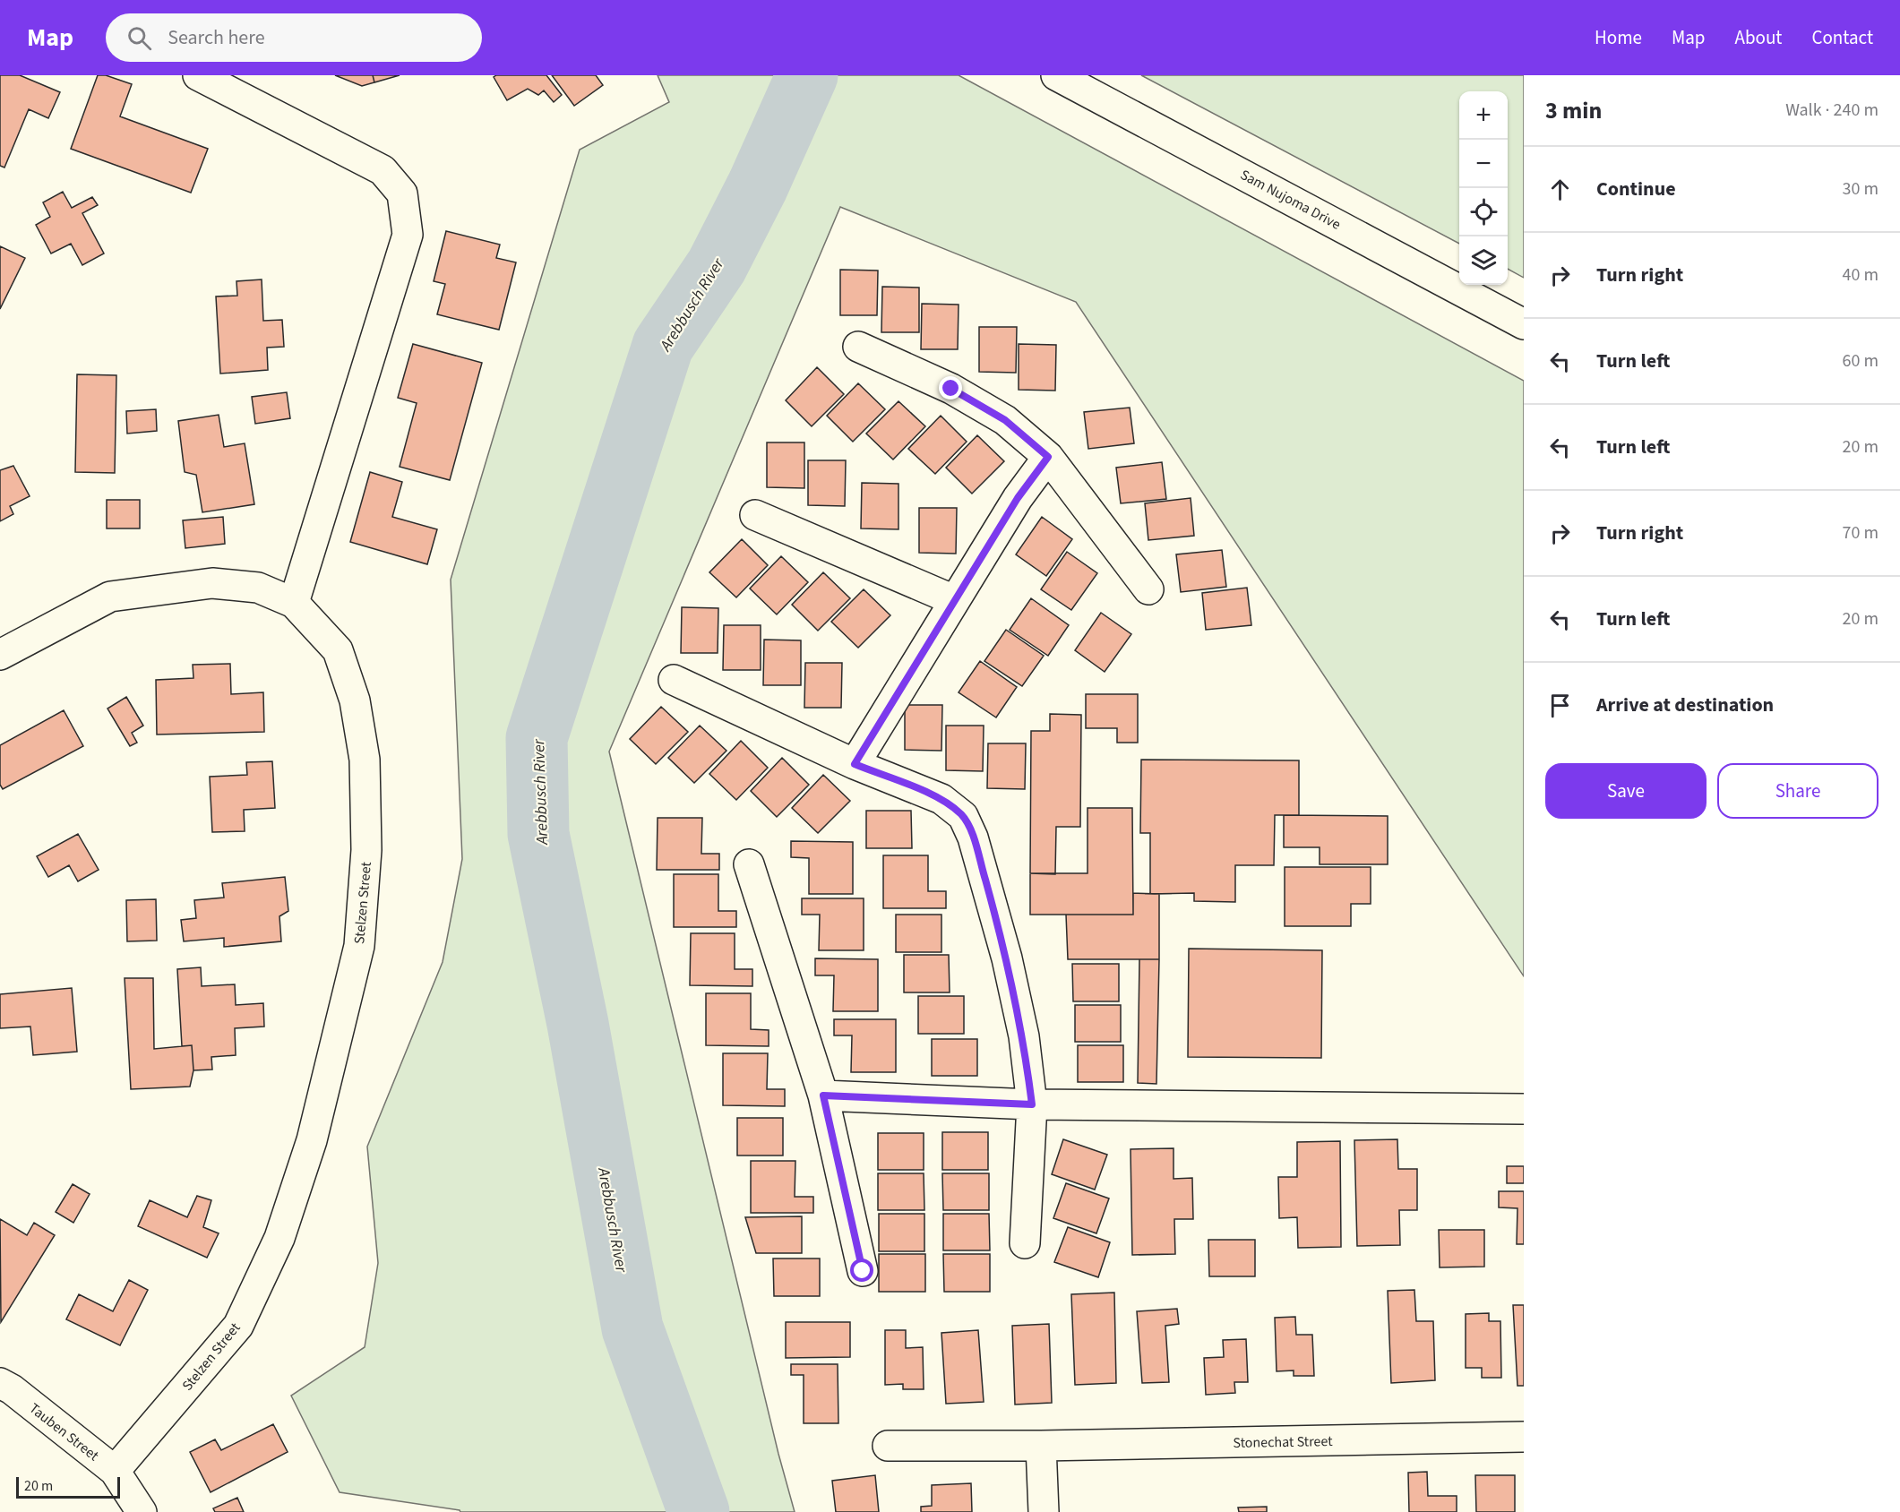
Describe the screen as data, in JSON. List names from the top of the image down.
{
  "streets": {
    "main road": [
      "Sam Nujoma Drive",
      "Stelzen Street",
      "Tauben Street",
      "Stonechat Street"
    ]
  },
  "crossings": [
    ["Stelzen Street", "Tauben Street"]
  ],
  "water": ["Arebbusch River"],
  "scale_bar": "20 m",
  "page": {
    "header": "Map",
    "search": "Search here",
    "nav": [
      "Home",
      "Map",
      "About",
      "Contact"
    ],
    "heading": ["3 min", "Walk · 240 m"],
    "map_buttons": ["+", "−"],
    "list": [
      ["Continue", "30 m"],
      ["Turn right", "40 m"],
      ["Turn left", "60 m"],
      ["Turn left", "20 m"],
      ["Turn right", "70 m"],
      ["Turn left", "20 m"],
      "Arrive at destination"
    ],
    "buttons": ["Save", "Share"],
    "scale": "20 m"
  }
}
